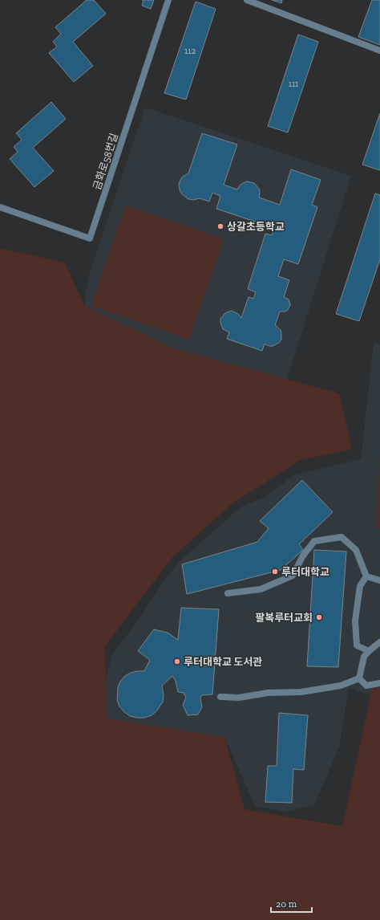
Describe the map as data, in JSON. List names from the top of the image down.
{
  "streets": {
    "street": ["금화로58번길"]
  },
  "places": [
    "상갈초등학교",
    "루터대학교",
    "팔복루터교회",
    "루터대학교 도서관"
  ],
  "house_numbers": ["112", "111"],
  "scale_bar": "20 m"
}
